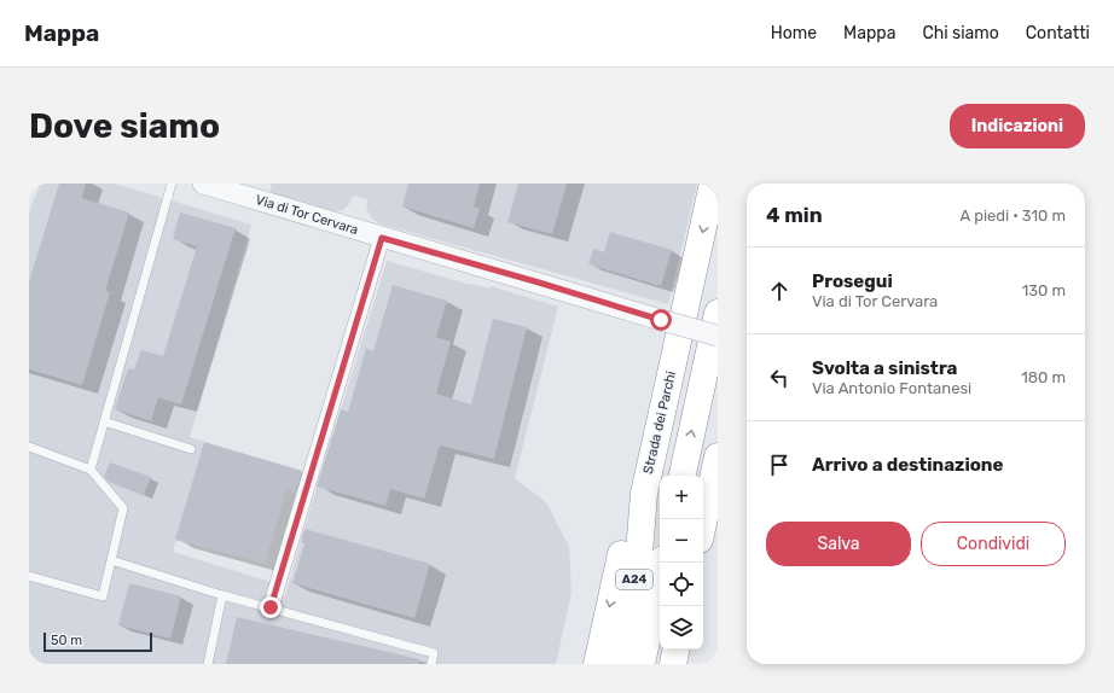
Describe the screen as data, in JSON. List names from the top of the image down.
{
  "streets": {
    "highway": ["Strada dei Parchi", "A24"],
    "street": ["Via di Tor Cervara"]
  },
  "scale_bar": "50 m",
  "page": {
    "header": "Mappa",
    "nav": [
      "Home",
      "Mappa",
      "Chi siamo",
      "Contatti"
    ],
    "buttons": [
      "Indicazioni",
      ["Salva", "Condividi"]
    ],
    "title": "Dove siamo",
    "heading": ["4 min", "A piedi · 310 m"],
    "list": [
      ["Prosegui", "Via di Tor Cervara", "130 m"],
      ["Svolta a sinistra", "Via Antonio Fontanesi", "180 m"],
      "Arrivo a destinazione"
    ],
    "map_buttons": ["+", "−"],
    "scale": "50 m"
  }
}
